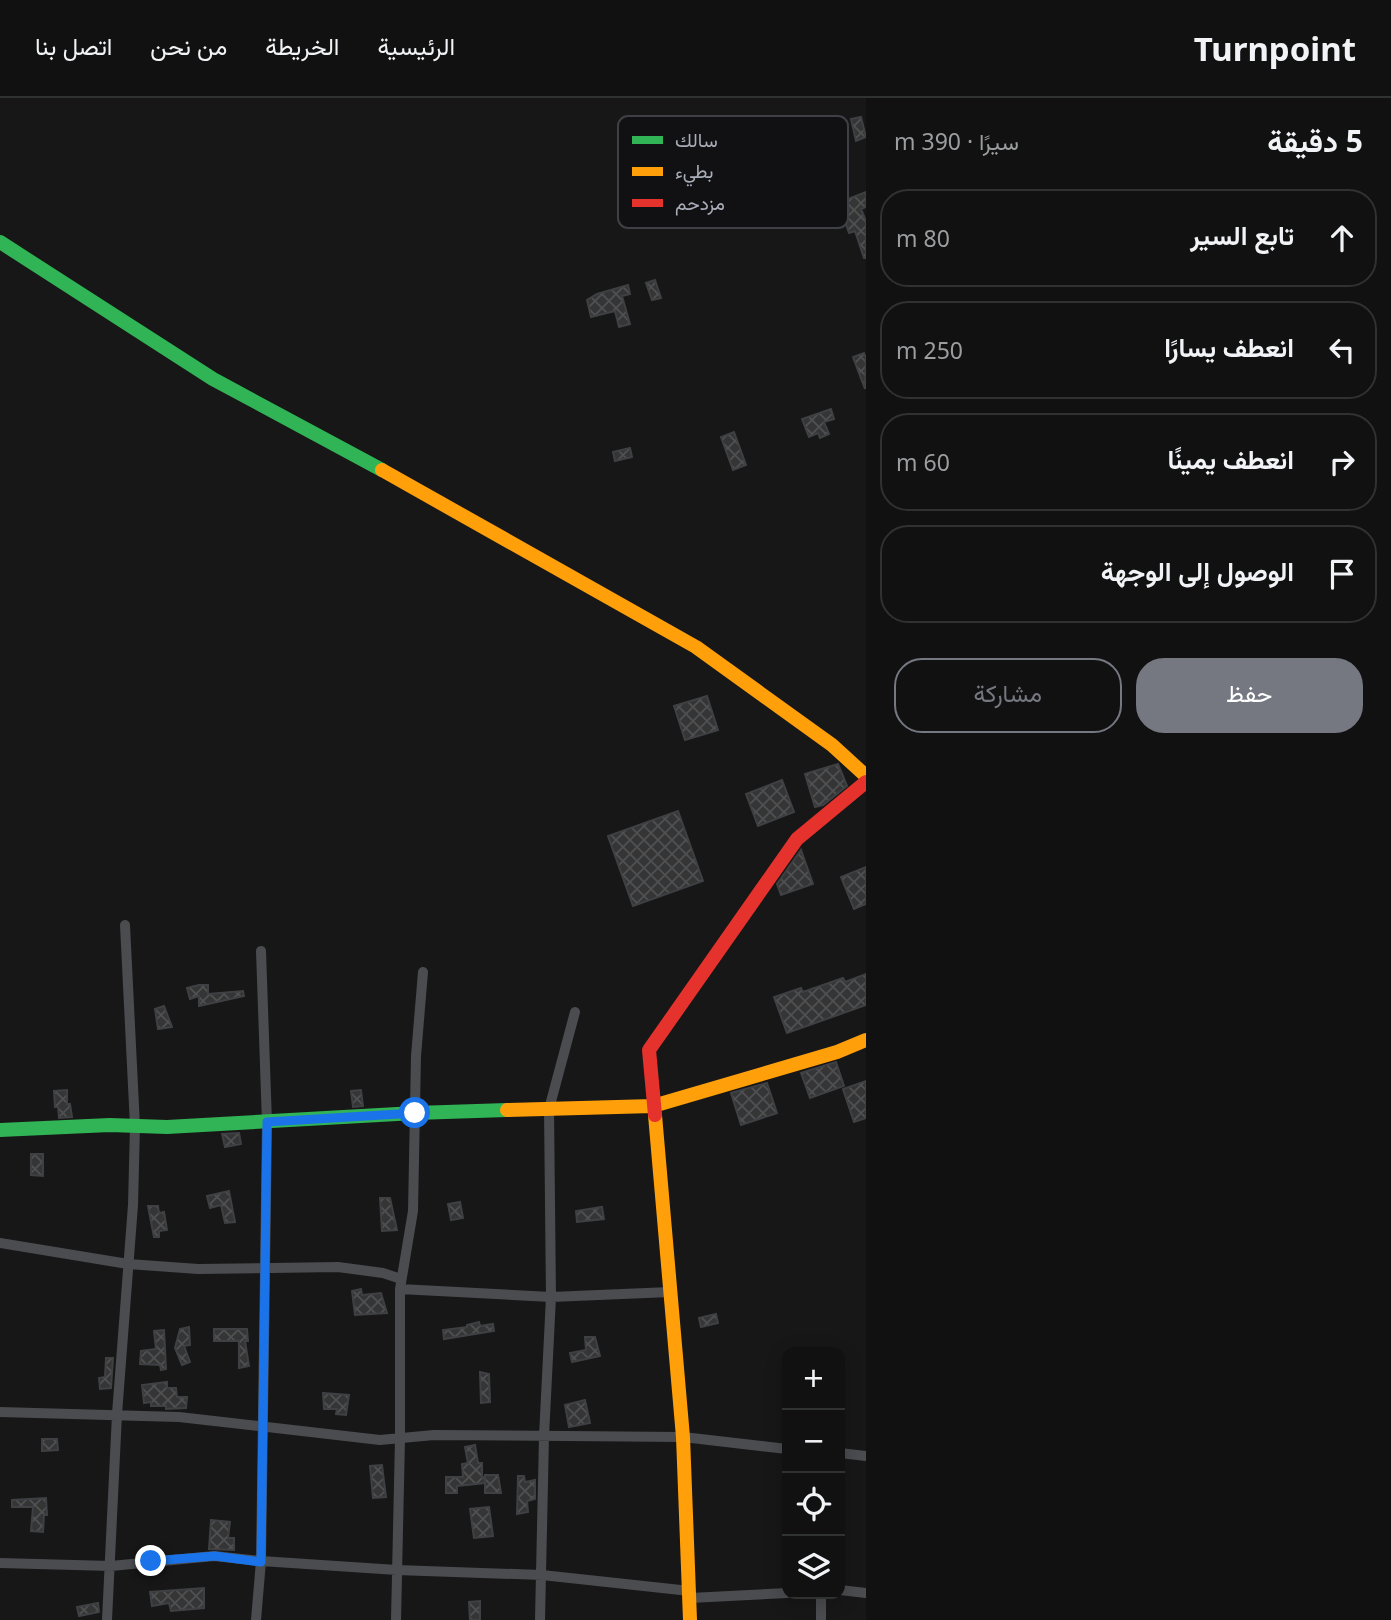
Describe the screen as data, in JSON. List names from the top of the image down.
{
  "legend": ["سالك", "بطيء", "مزدحم"],
  "page": {
    "header": "Turnpoint",
    "nav": [
      "الرئيسية",
      "الخريطة",
      "من نحن",
      "اتصل بنا"
    ],
    "heading": ["5 دقيقة", "سيرًا · 390 m"],
    "list": [
      ["تابع السير", "80 m"],
      ["انعطف يسارًا", "250 m"],
      ["انعطف يمينًا", "60 m"],
      "الوصول إلى الوجهة"
    ],
    "buttons": ["حفظ", "مشاركة"],
    "map_buttons": ["+", "−"]
  }
}
